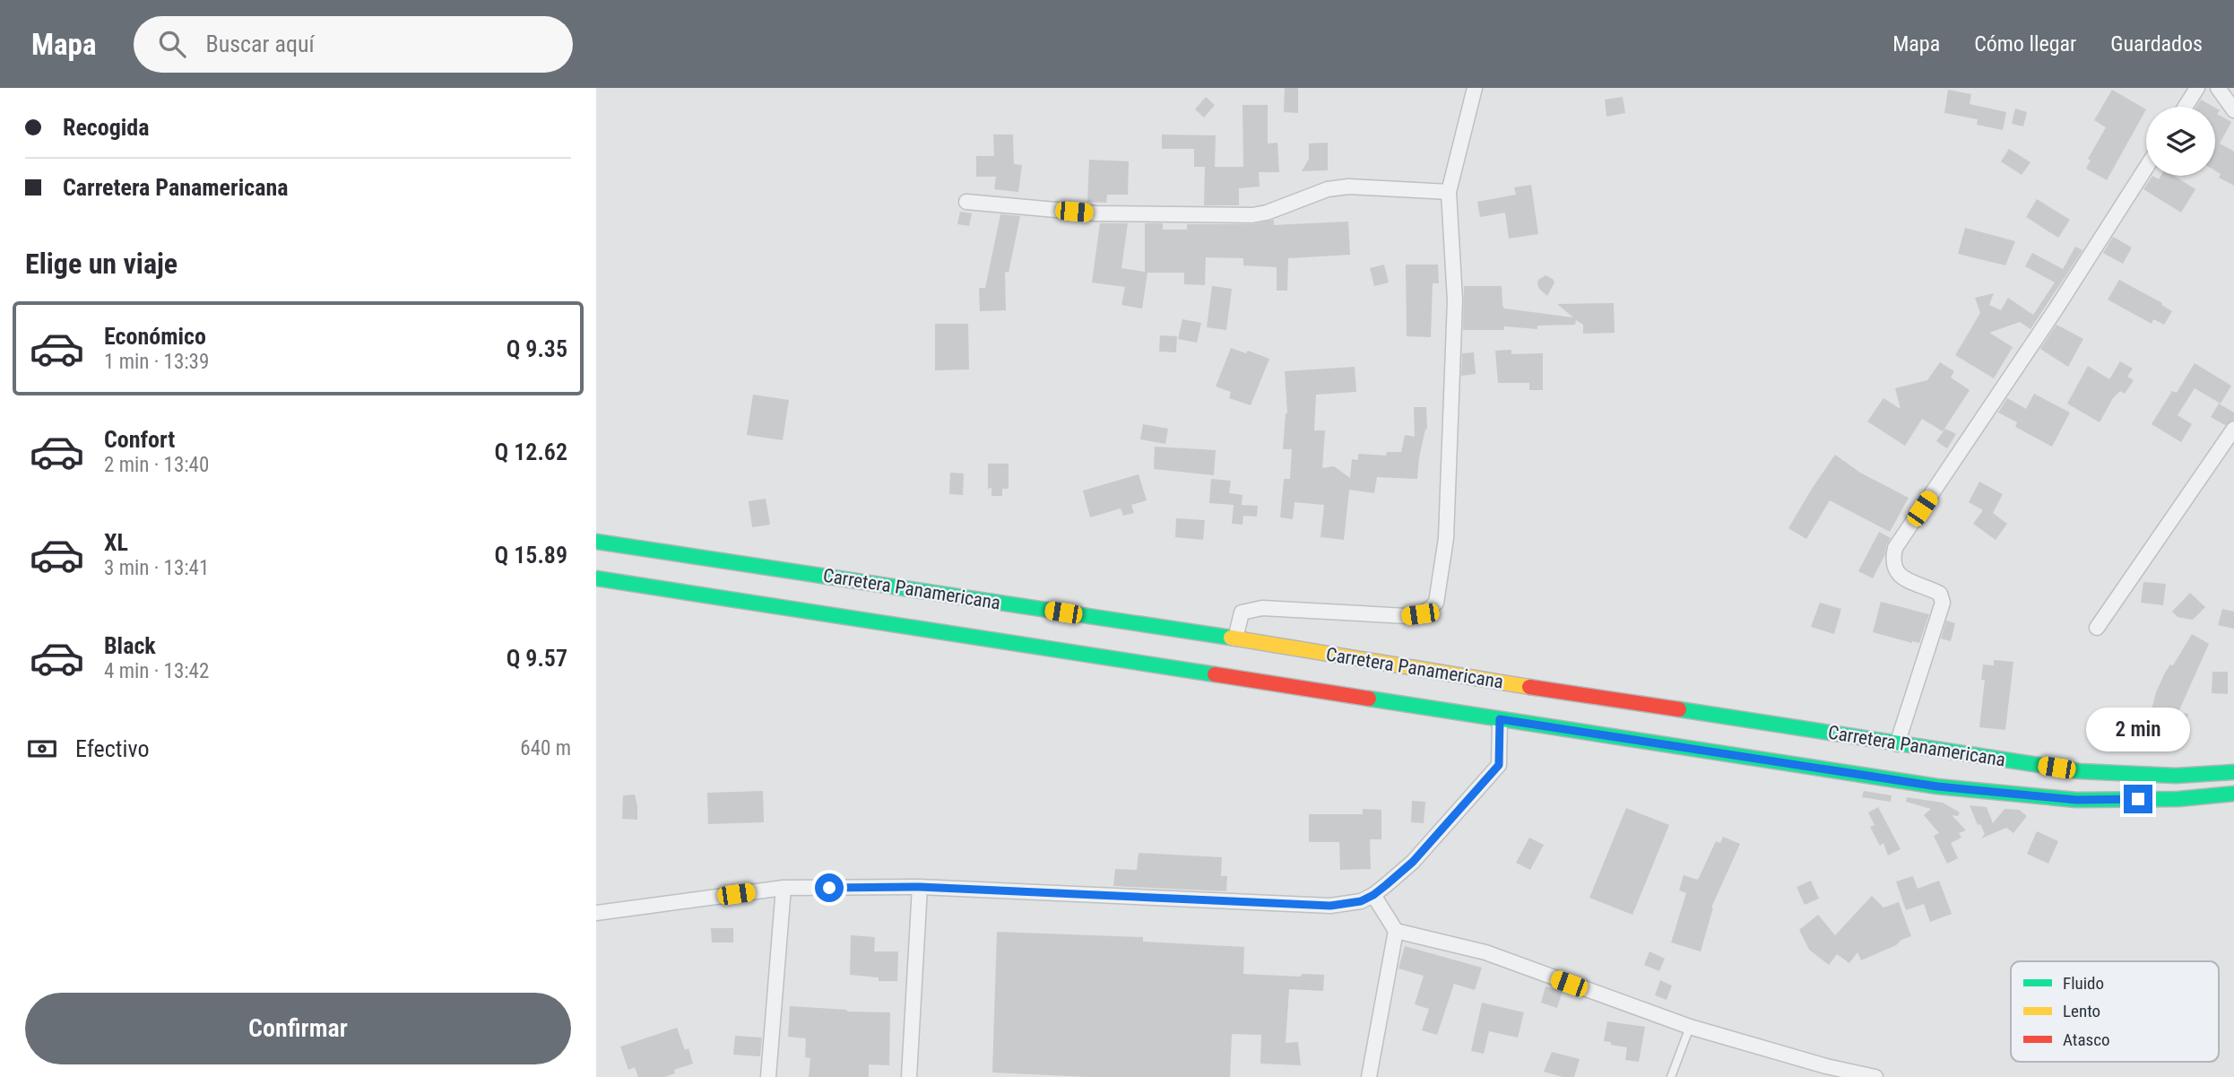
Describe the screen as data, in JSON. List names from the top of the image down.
{
  "streets": {
    "highway": ["Carretera Panamericana"]
  },
  "legend": ["Fluido", "Lento", "Atasco"],
  "page": {
    "header": "Mapa",
    "search": "Buscar aquí",
    "nav": ["Mapa", "Cómo llegar", "Guardados"],
    "banner": ["Recogida", "Carretera Panamericana"],
    "heading": "Elige un viaje",
    "list": [
      {
        "name": "Económico",
        "note": "1 min · 13:39",
        "value": "Q 9.35"
      },
      {
        "name": "Confort",
        "note": "2 min · 13:40",
        "value": "Q 12.62"
      },
      {
        "name": "XL",
        "note": "3 min · 13:41",
        "value": "Q 15.89"
      },
      {
        "name": "Black",
        "note": "4 min · 13:42",
        "value": "Q 9.57"
      }
    ],
    "bubble": "2 min",
    "pay": ["Efectivo", "640 m"],
    "buttons": "Confirmar"
  }
}
